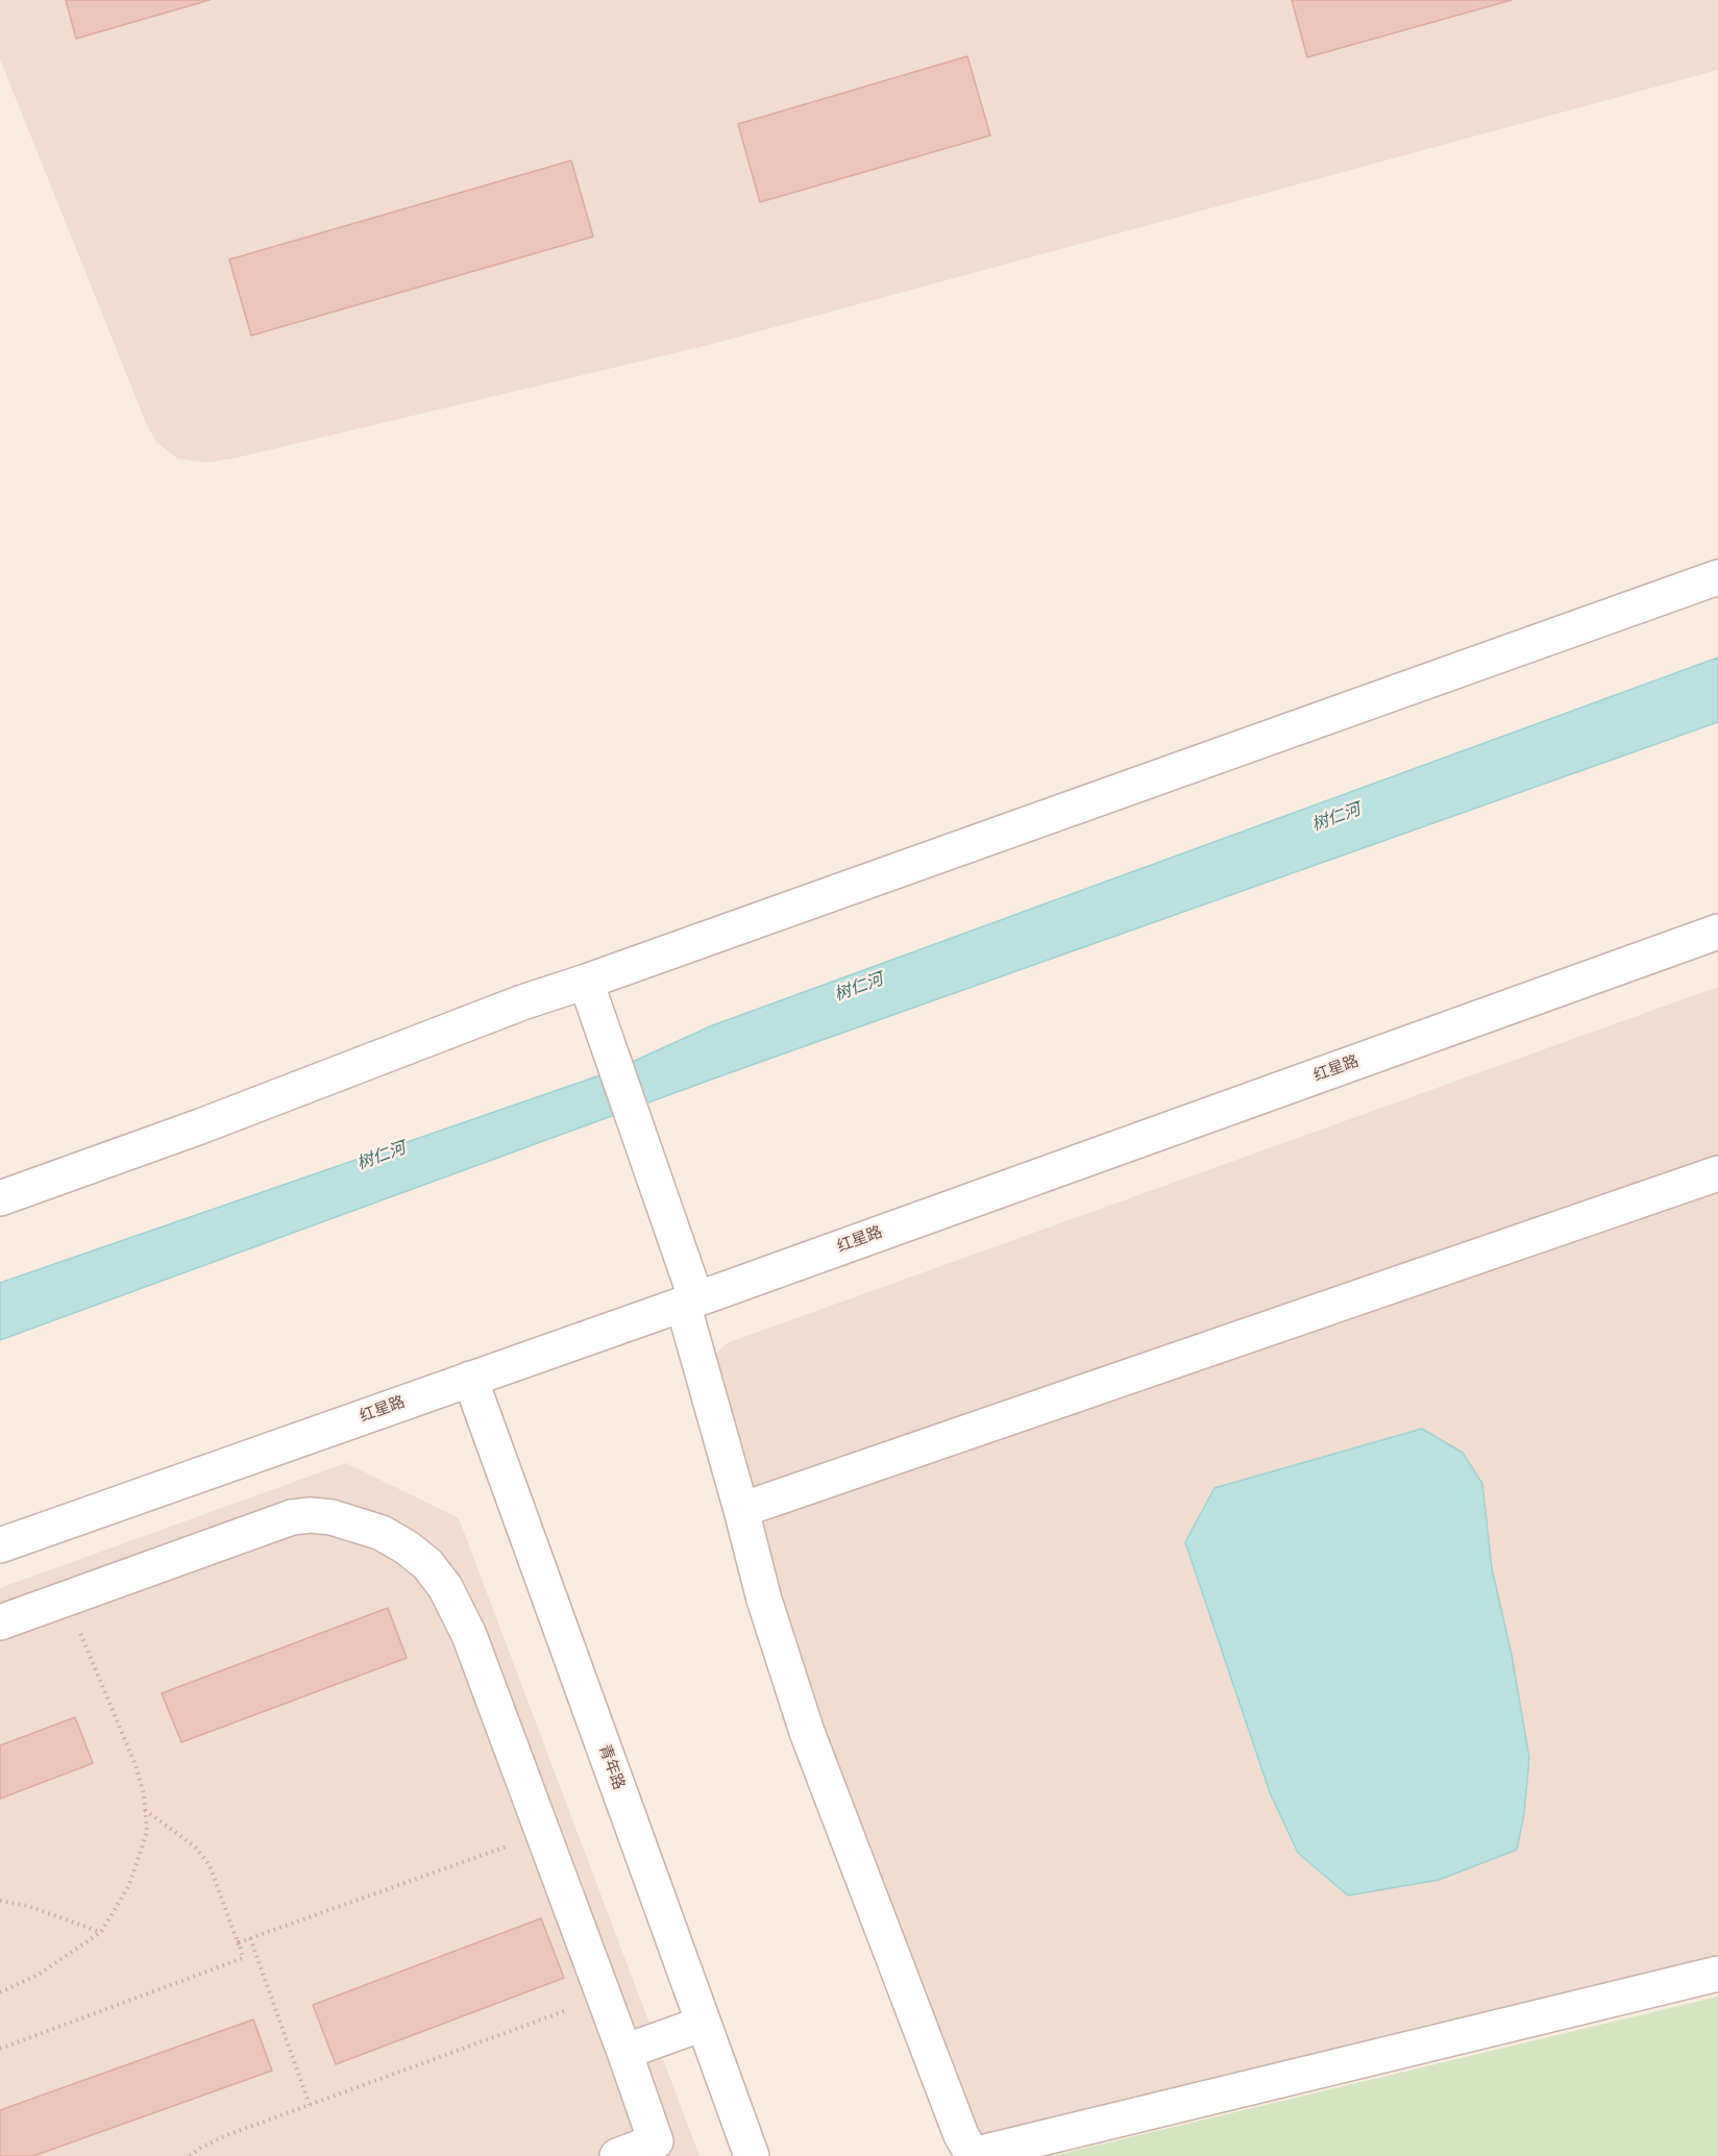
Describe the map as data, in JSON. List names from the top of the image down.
{
  "streets": {
    "street": ["红星路", "青年路"]
  },
  "crossings": [
    ["红星路", "青年路"]
  ],
  "water": ["树仁河"]
}
